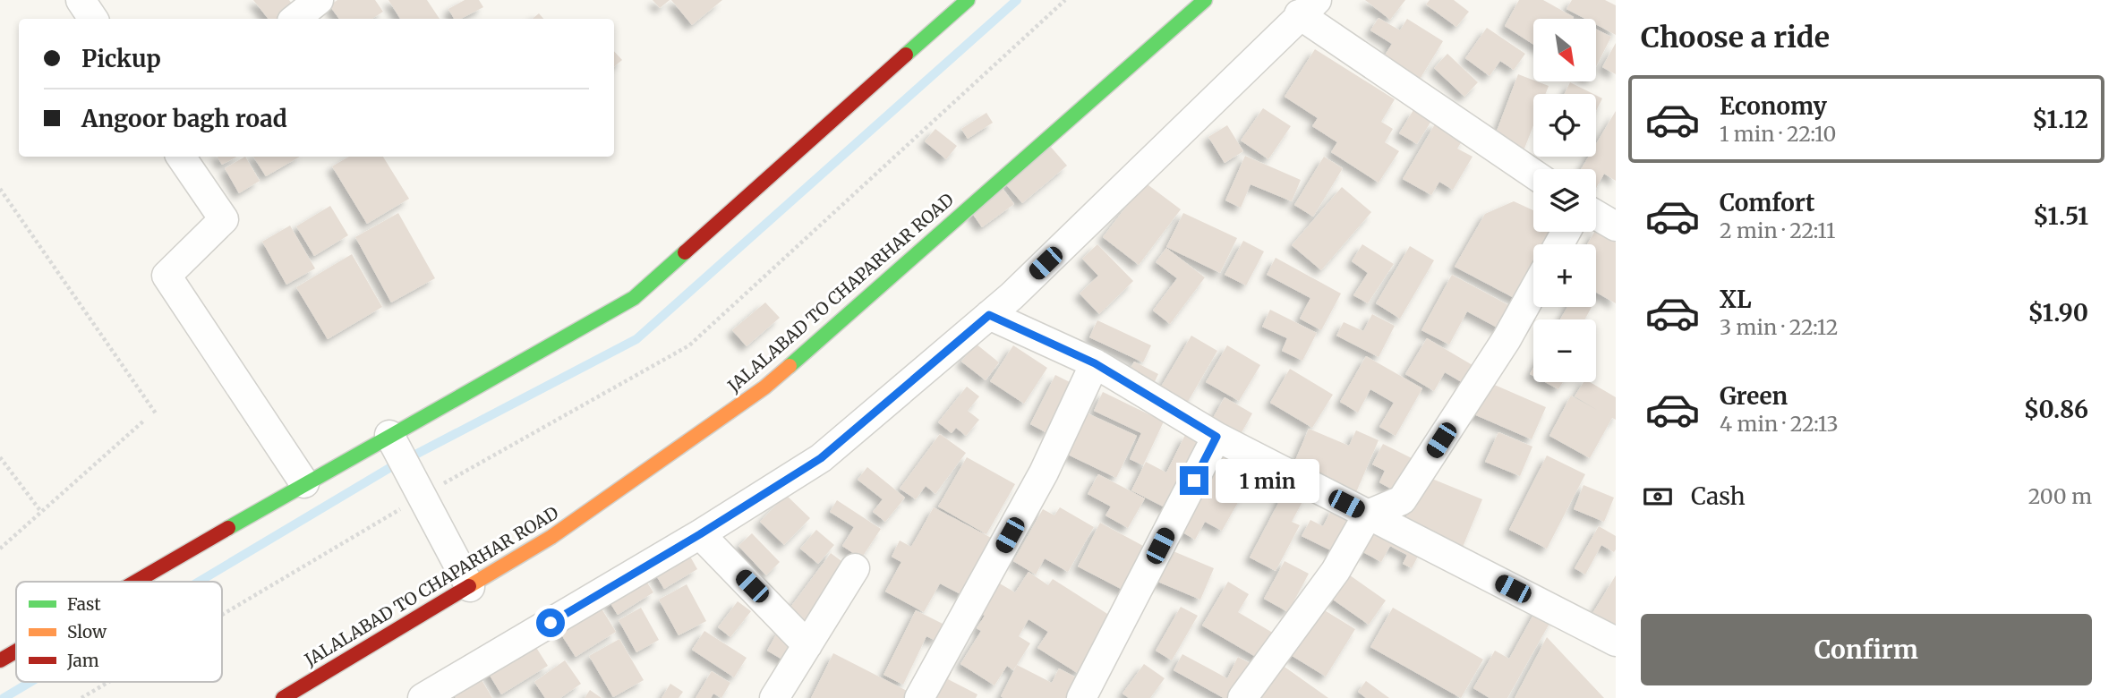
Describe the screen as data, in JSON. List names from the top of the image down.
{
  "streets": {
    "street": ["JALALABAD TO CHAPARHAR ROAD"]
  },
  "legend": ["Fast", "Slow", "Jam"],
  "north": "bottom right",
  "page": {
    "heading": "Choose a ride",
    "map_buttons": ["+", "−"],
    "banner": ["Pickup", "Angoor bagh road"],
    "list": [
      {
        "name": "Economy",
        "note": "1 min · 22:10",
        "value": "$1.12"
      },
      {
        "name": "Comfort",
        "note": "2 min · 22:11",
        "value": "$1.51"
      },
      {
        "name": "XL",
        "note": "3 min · 22:12",
        "value": "$1.90"
      },
      {
        "name": "Green",
        "note": "4 min · 22:13",
        "value": "$0.86"
      }
    ],
    "bubble": "1 min",
    "pay": ["Cash", "200 m"],
    "buttons": "Confirm"
  }
}
